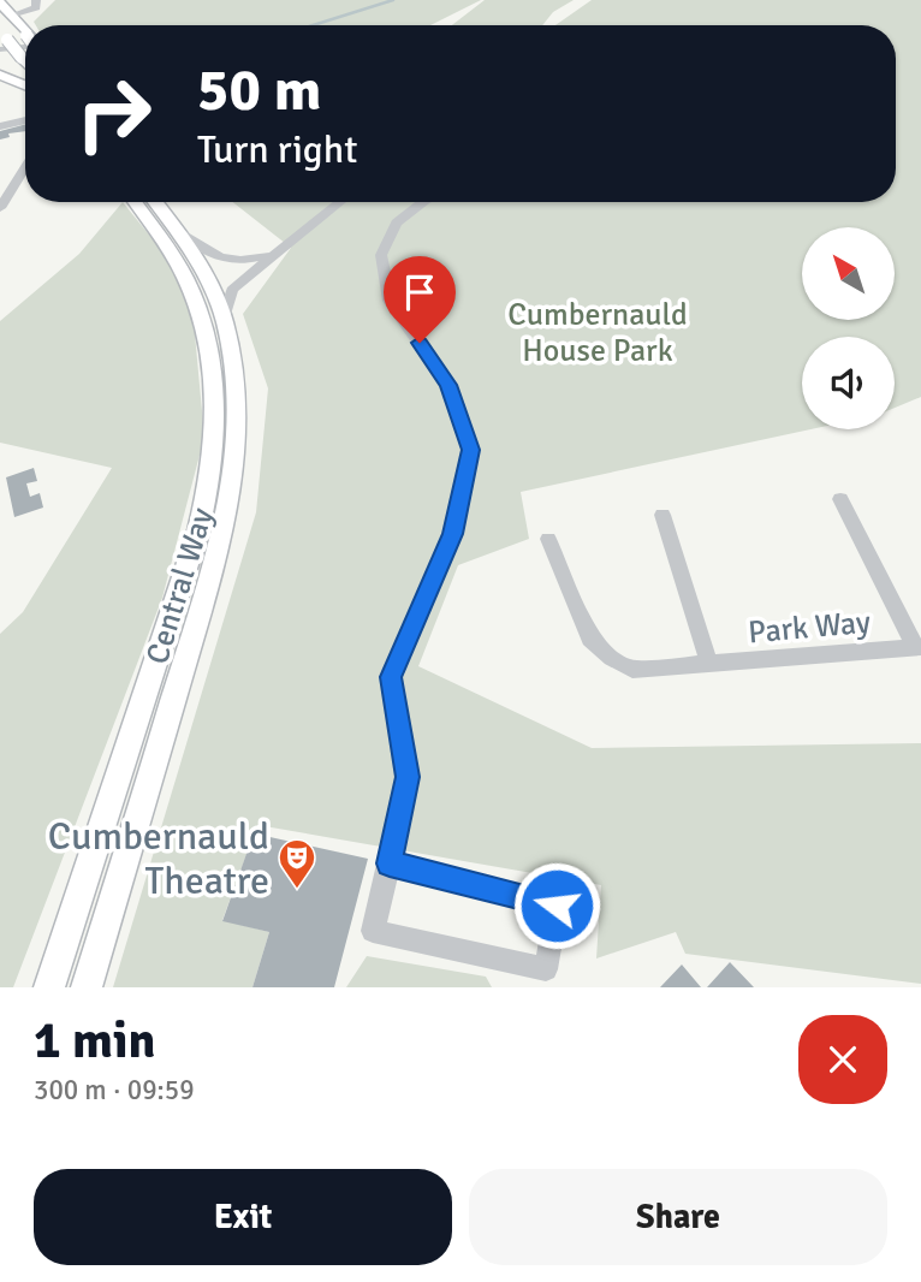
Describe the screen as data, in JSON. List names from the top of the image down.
{
  "streets": {
    "main road": ["Central Way"],
    "street": ["Park Way"]
  },
  "parks": ["Cumbernauld House Park"],
  "places": {
    "theatre": ["Cumbernauld Theatre"]
  },
  "north": "top left",
  "page": {
    "turn": ["50 m", "Turn right"],
    "heading": ["1 min", "300 m · 09:59"],
    "buttons": ["Exit", "Share"]
  }
}
